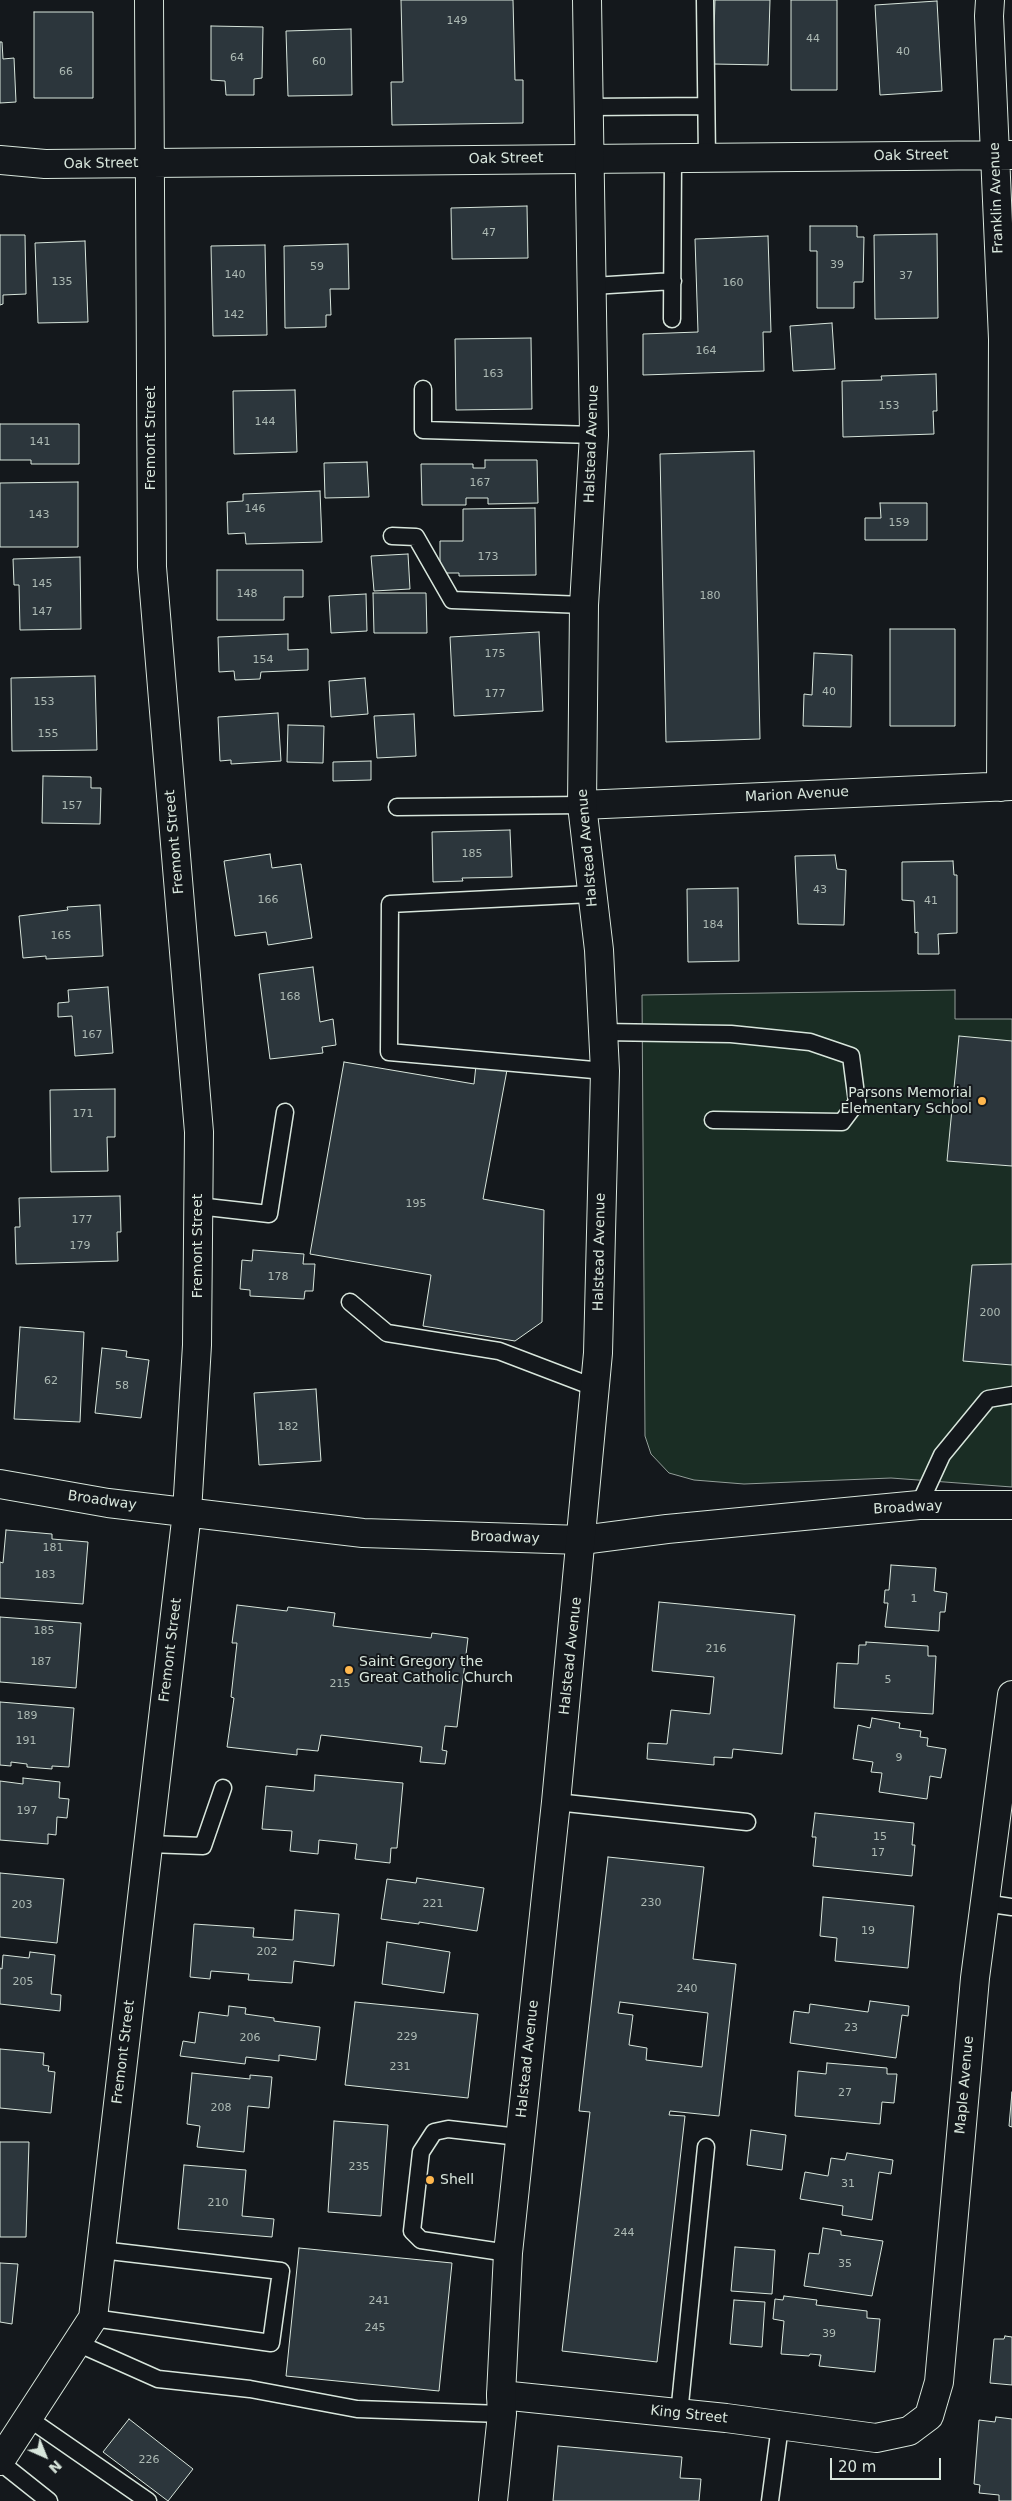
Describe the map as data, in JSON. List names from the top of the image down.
{
  "streets": {
    "street": [
      "Oak Street",
      "Franklin Avenue",
      "Fremont Street",
      "Halstead Avenue",
      "Marion Avenue",
      "Broadway",
      "Maple Avenue",
      "King Street"
    ]
  },
  "crossings": [
    ["Oak Street", "Franklin Avenue"],
    ["Oak Street", "Fremont Street"],
    ["Oak Street", "Halstead Avenue"],
    ["Franklin Avenue", "Marion Avenue"],
    ["Fremont Street", "Broadway"],
    ["Halstead Avenue", "Marion Avenue"],
    ["Halstead Avenue", "Broadway"],
    ["Halstead Avenue", "King Street"],
    ["Maple Avenue", "King Street"]
  ],
  "places": ["Parsons Memorial Elementary School", "Saint Gregory the Great Catholic Church", "Shell"],
  "house_numbers": [
    "149",
    "44",
    "40",
    "64",
    "60",
    "66",
    "47",
    "39",
    "59",
    "140",
    "37",
    "135",
    "160",
    "142",
    "164",
    "163",
    "153",
    "144",
    "141",
    "167",
    "146",
    "143",
    "159",
    "173",
    "145",
    "148",
    "180",
    "147",
    "175",
    "154",
    "40",
    "177",
    "153",
    "155",
    "157",
    "185",
    "43",
    "166",
    "41",
    "184",
    "165",
    "168",
    "167",
    "171",
    "195",
    "177",
    "179",
    "178",
    "200",
    "62",
    "58",
    "182",
    "181",
    "183",
    "1",
    "185",
    "216",
    "187",
    "5",
    "215",
    "189",
    "191",
    "9",
    "197",
    "15",
    "17",
    "230",
    "221",
    "203",
    "19",
    "202",
    "205",
    "240",
    "23",
    "229",
    "206",
    "231",
    "27",
    "208",
    "235",
    "31",
    "210",
    "244",
    "35",
    "241",
    "245",
    "39",
    "226"
  ],
  "scale_bar": "20 m",
  "north": "bottom right"
}
